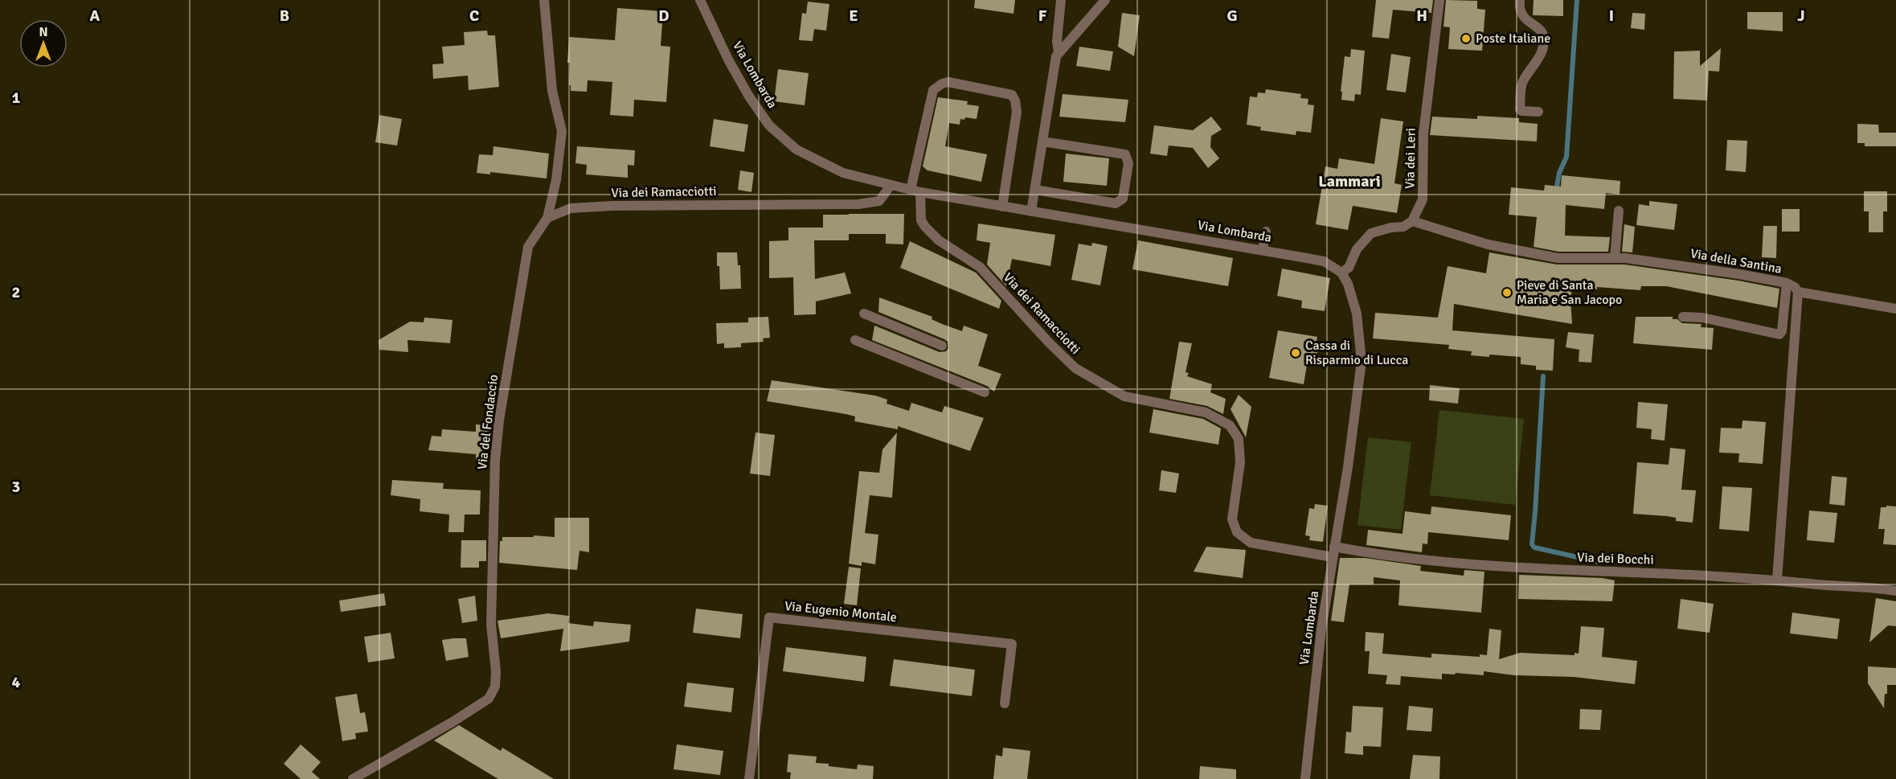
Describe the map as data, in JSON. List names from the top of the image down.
{
  "streets": {
    "street": [
      "Via Lombarda",
      "Via dei Leri",
      "Via dei Ramacciotti",
      "Via della Santina",
      "Via del Fondaccio",
      "Via dei Bocchi",
      "Via Eugenio Montale"
    ]
  },
  "crossings": [
    ["Via Lombarda", "Via dei Ramacciotti"],
    ["Via Lombarda", "Via dei Bocchi"],
    ["Via dei Leri", "Via della Santina"],
    ["Via dei Ramacciotti", "Via del Fondaccio"]
  ],
  "districts": ["Lammari"],
  "places": ["Poste Italiane", "Pieve di Santa Maria e San Jacopo", "Cassa di Risparmio di Lucca"],
  "north": "top",
  "grid": {
    "columns": [
      "A",
      "B",
      "C",
      "D",
      "E",
      "F",
      "G",
      "H",
      "I",
      "J"
    ],
    "rows": [
      "1",
      "2",
      "3",
      "4"
    ]
  }
}
